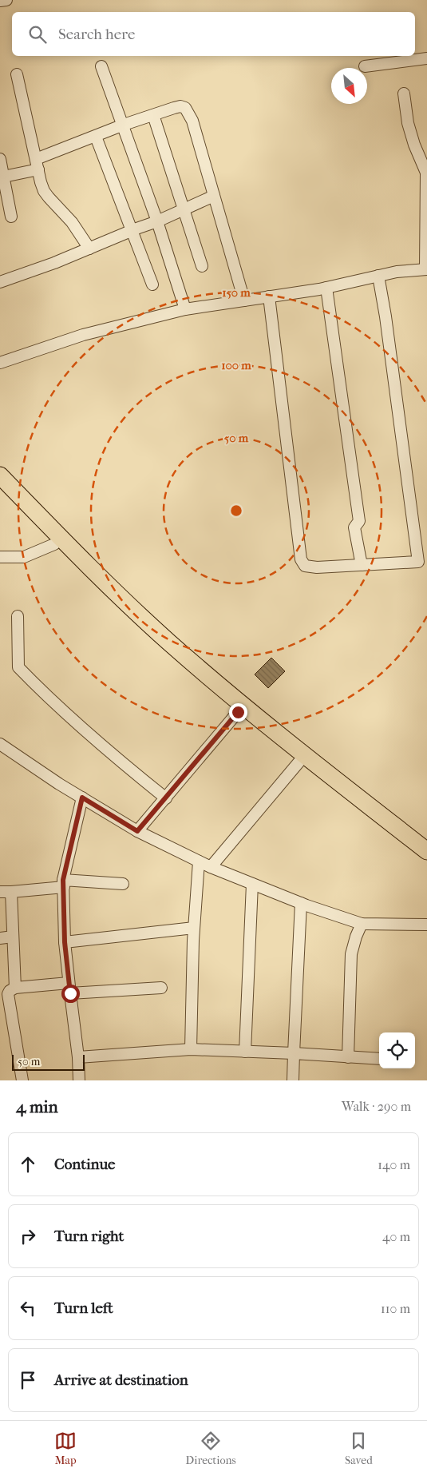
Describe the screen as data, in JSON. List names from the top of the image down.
{
  "scale_bar": "50 m",
  "north": "bottom right",
  "page": {
    "search": "Search here",
    "scale": "50 m",
    "heading": ["4 min", "Walk · 290 m"],
    "list": [
      ["Continue", "140 m"],
      ["Turn right", "40 m"],
      ["Turn left", "110 m"],
      "Arrive at destination"
    ],
    "nav": ["Map", "Directions", "Saved"]
  },
  "rings": ["150 m", "100 m", "50 m"]
}
